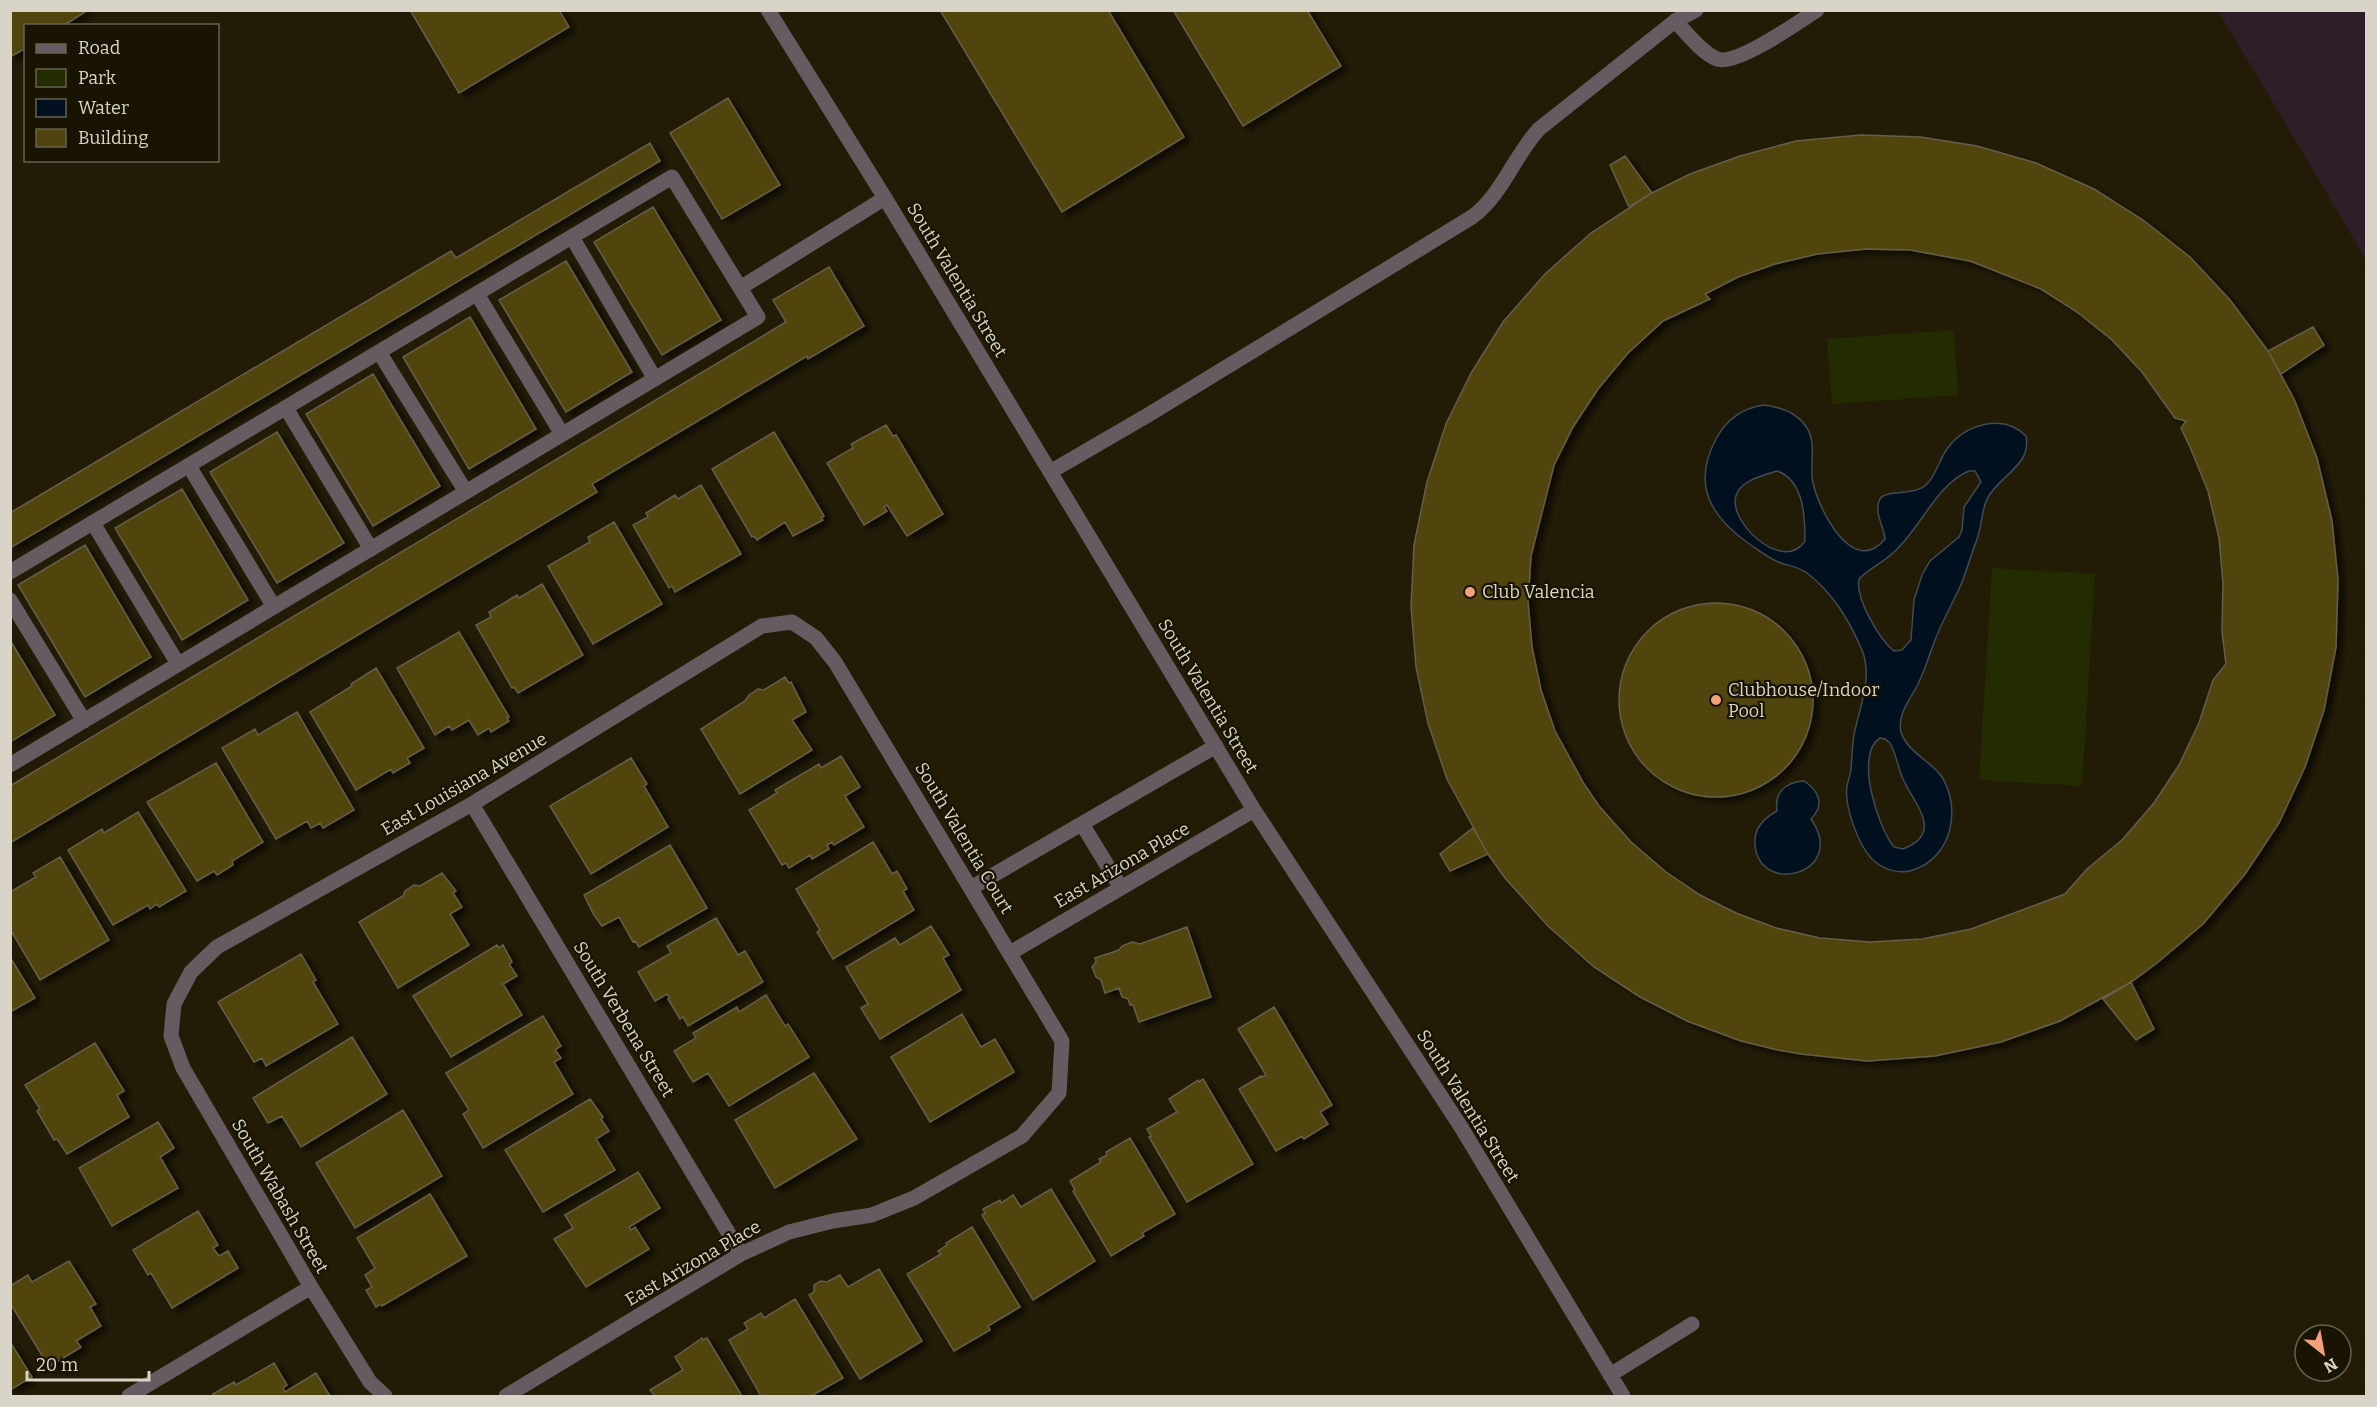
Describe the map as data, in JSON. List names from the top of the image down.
{
  "streets": {
    "street": [
      "South Valentia Street",
      "East Louisiana Avenue",
      "South Valentia Court",
      "East Arizona Place",
      "South Verbena Street",
      "South Wabash Street"
    ]
  },
  "crossings": [
    ["South Valentia Street", "East Arizona Place"],
    ["East Louisiana Avenue", "South Valentia Court"],
    ["East Louisiana Avenue", "South Verbena Street"],
    ["East Louisiana Avenue", "South Wabash Street"],
    ["South Valentia Court", "East Arizona Place"],
    ["East Arizona Place", "South Verbena Street"]
  ],
  "places": ["Club Valencia", "Clubhouse/Indoor Pool"],
  "legend": [
    "Road",
    "Park",
    "Water",
    "Building"
  ],
  "scale_bar": "20 m",
  "north": "bottom right"
}
